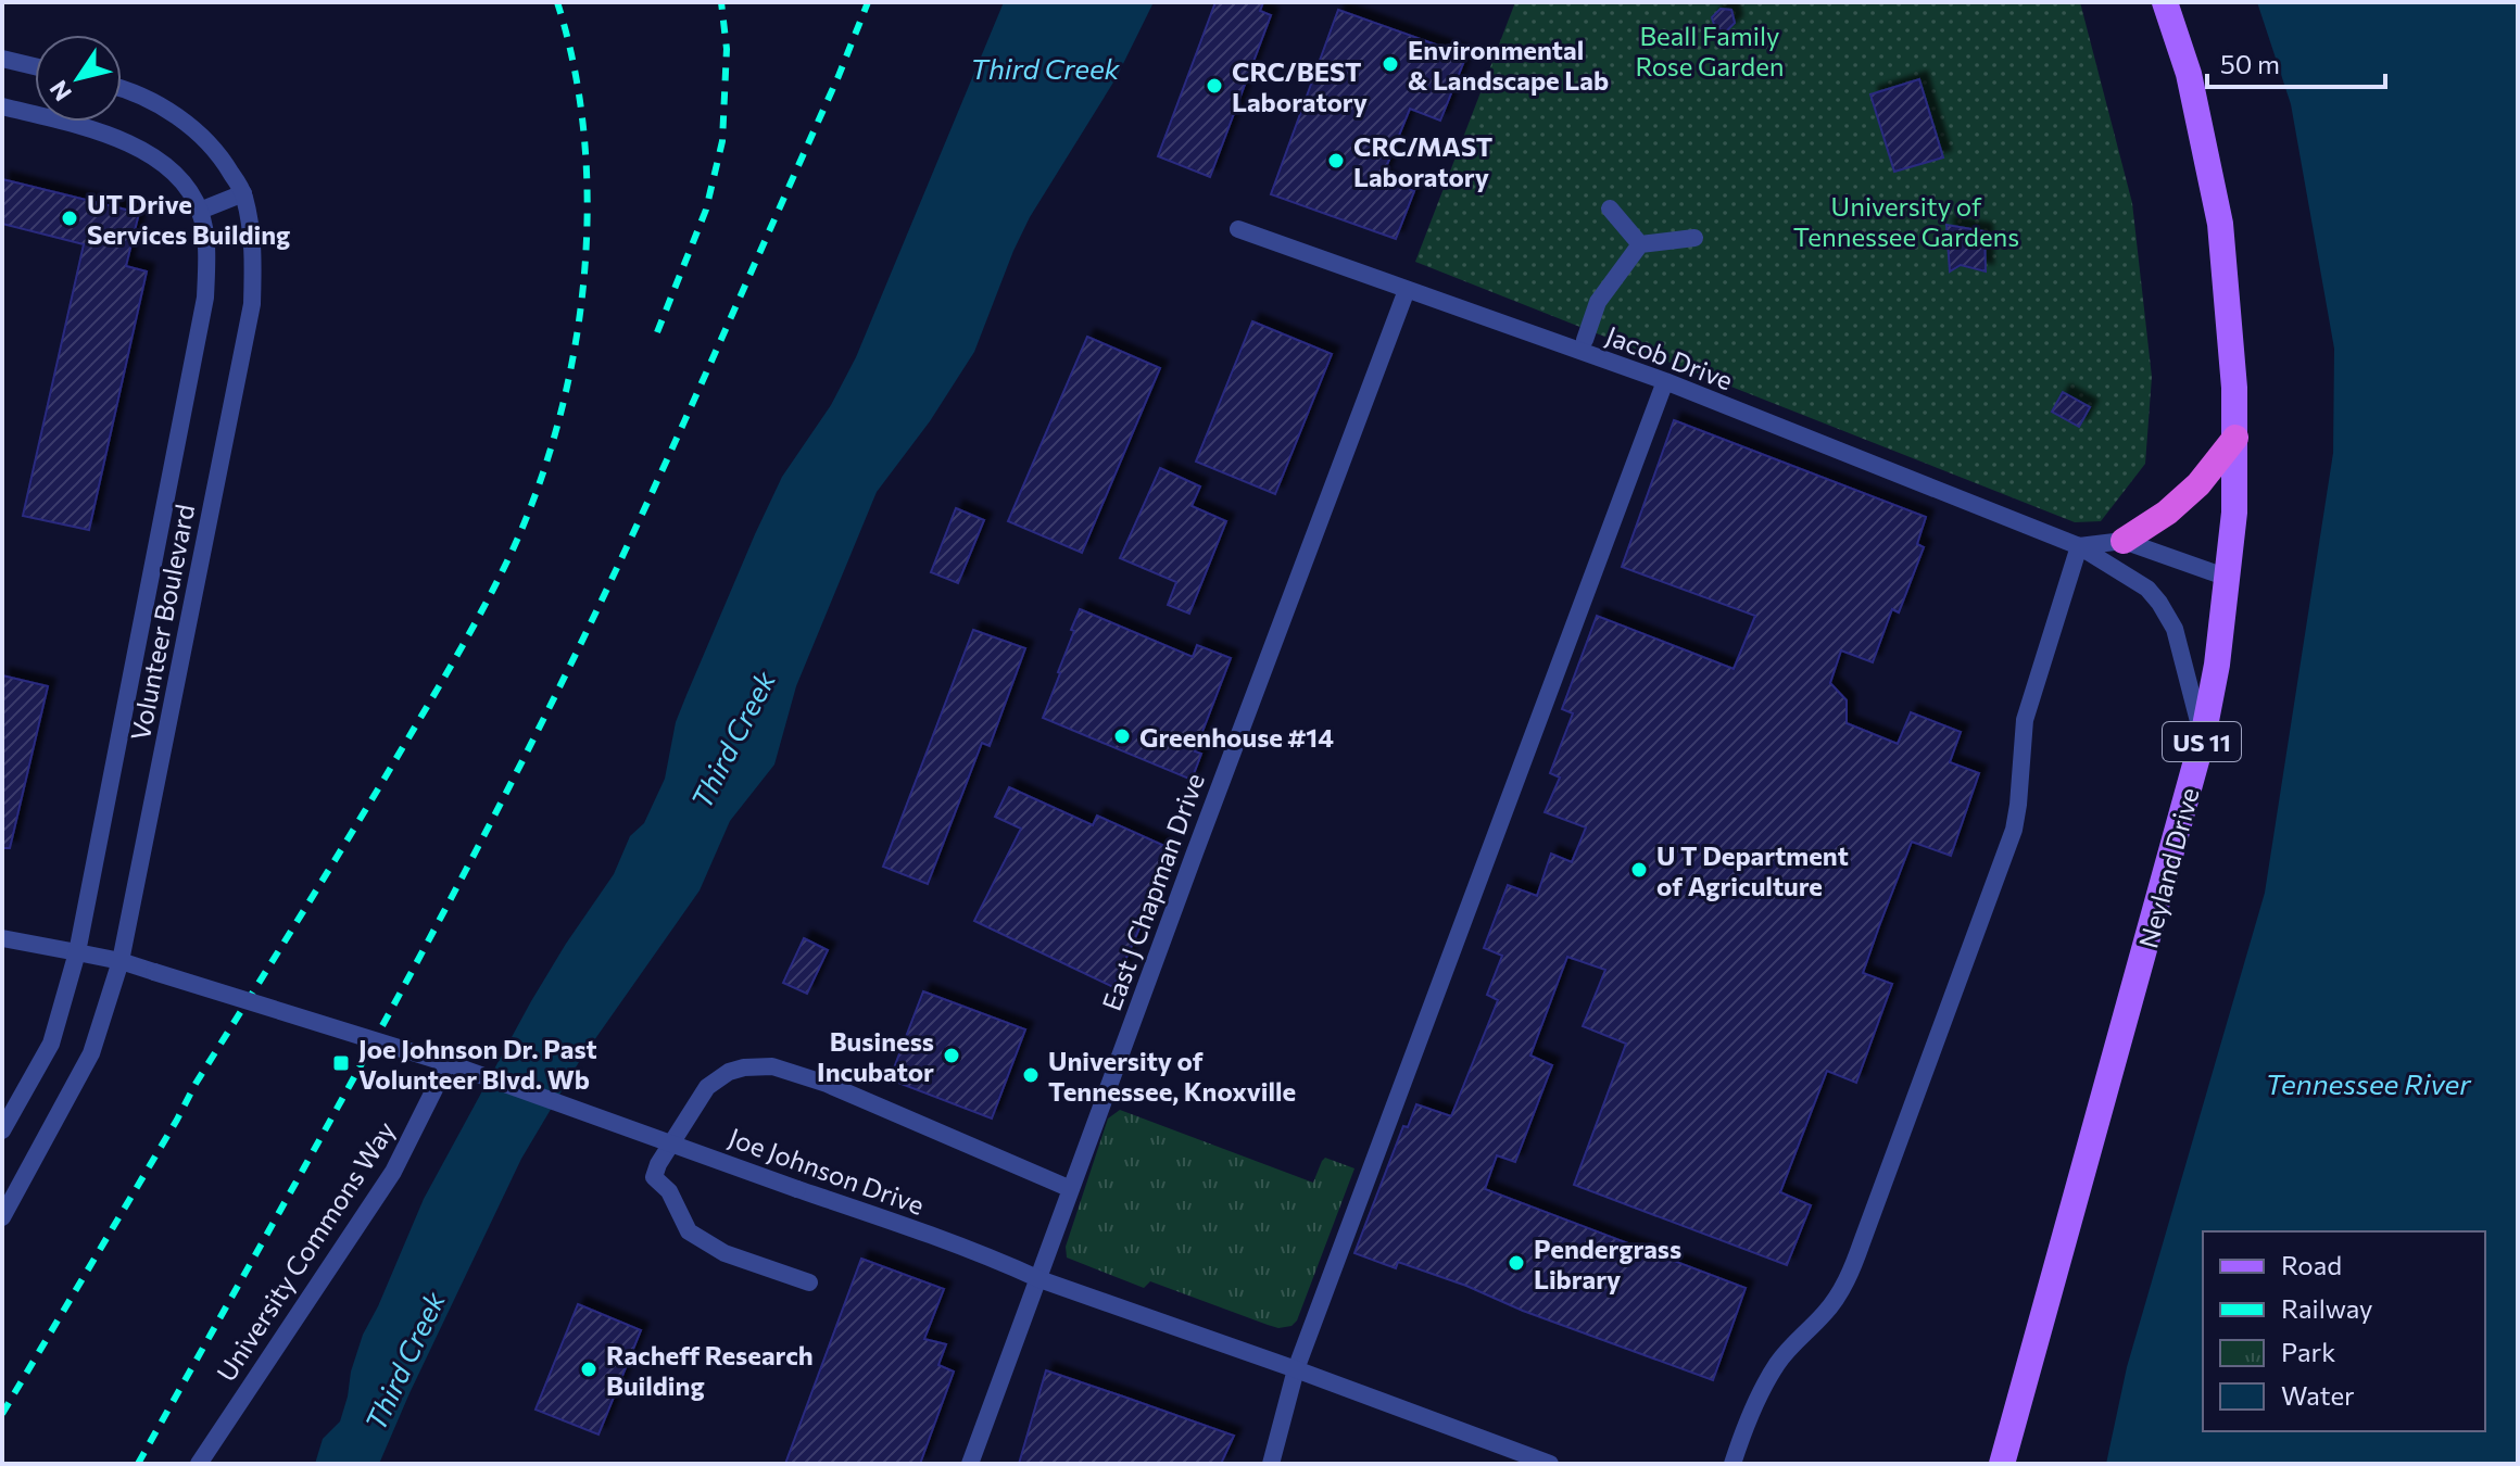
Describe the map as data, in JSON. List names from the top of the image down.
{
  "streets": {
    "main road": ["US 11", "Neyland Drive"],
    "street": [
      "Jacob Drive",
      "Volunteer Boulevard",
      "East J Chapman Drive",
      "Joe Johnson Drive",
      "University Commons Way"
    ]
  },
  "crossings": [
    ["Jacob Drive", "Neyland Drive"],
    ["Jacob Drive", "East J Chapman Drive"],
    ["Volunteer Boulevard", "Joe Johnson Drive"],
    ["East J Chapman Drive", "Joe Johnson Drive"],
    ["Joe Johnson Drive", "University Commons Way"]
  ],
  "water": ["Third Creek", "Tennessee River"],
  "parks": ["Beall Family Rose Garden", "University of Tennessee Gardens"],
  "places": {
    "other": [
      "Environmental & Landscape Lab",
      "CRC/BEST Laboratory",
      "CRC/MAST Laboratory",
      "UT Drive Services Building",
      "Greenhouse #14",
      "U T Department of Agriculture",
      "Business Incubator",
      "University of Tennessee, Knoxville",
      "Pendergrass Library",
      "Racheff Research Building"
    ],
    "transit": ["Joe Johnson Dr. Past Volunteer Blvd. Wb"]
  },
  "legend": [
    "Road",
    "Railway",
    "Park",
    "Water"
  ],
  "scale_bar": "50 m",
  "north": "bottom left"
}
